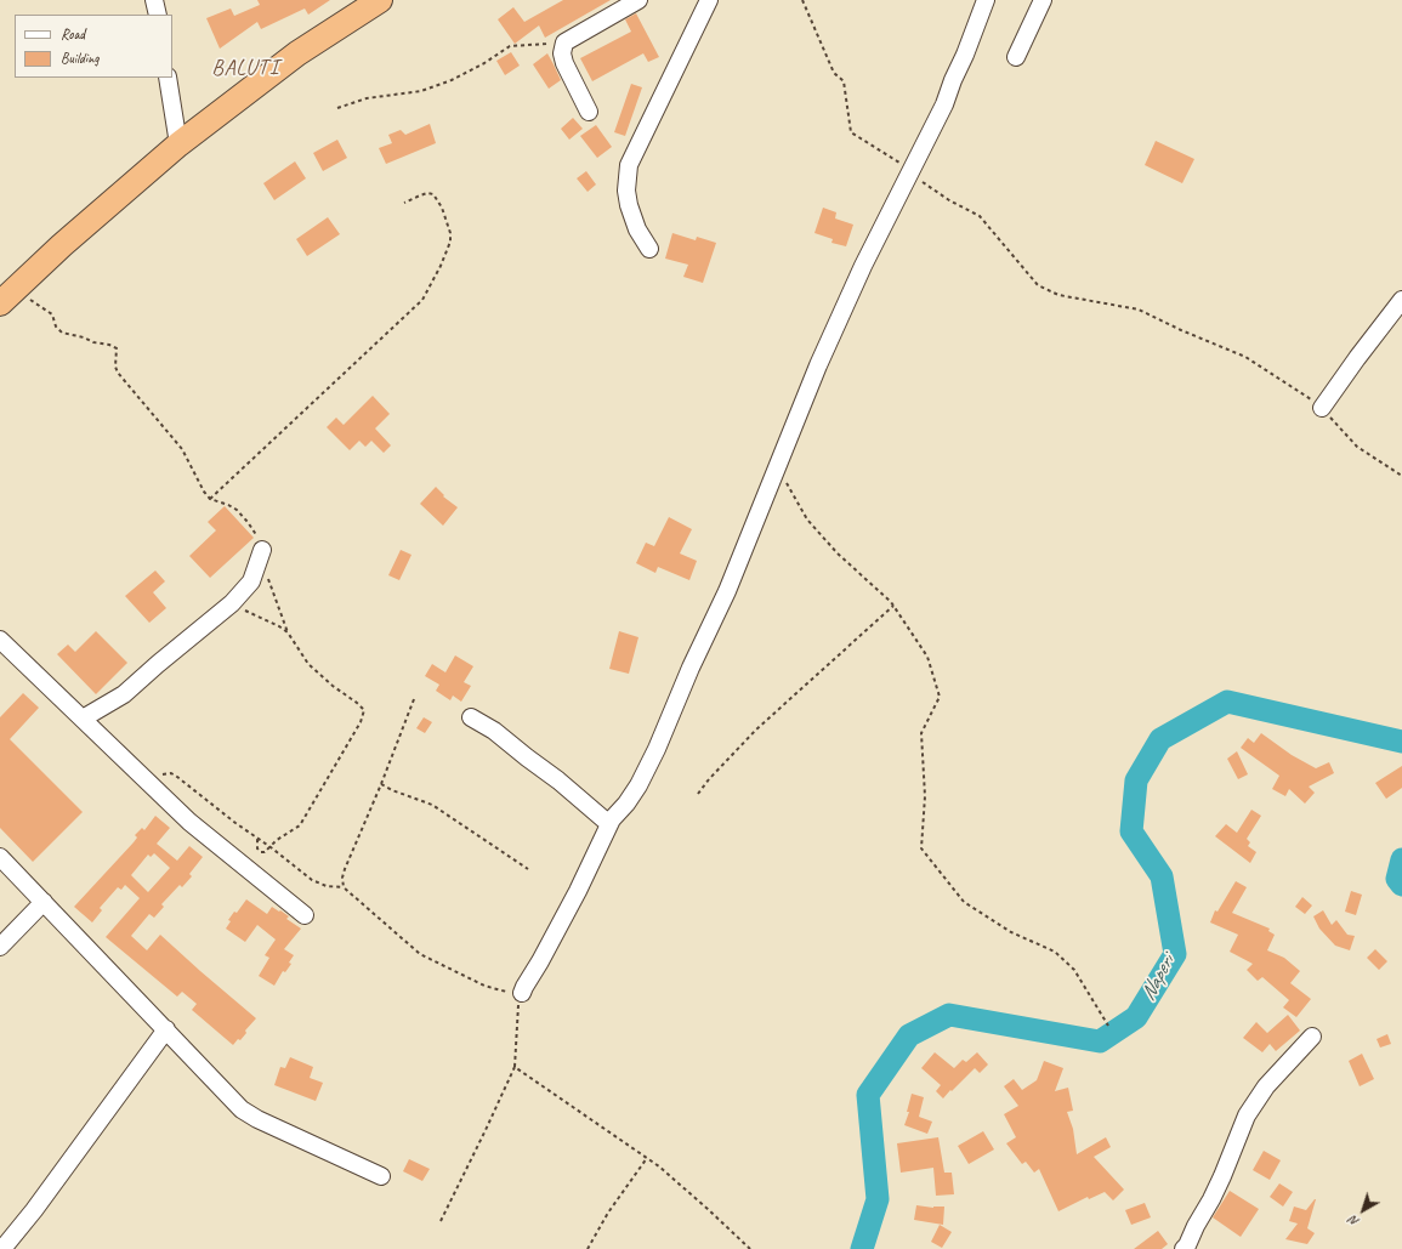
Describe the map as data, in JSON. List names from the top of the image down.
{
  "districts": ["BALUTI"],
  "water": ["Naperi"],
  "legend": ["Road", "Building"],
  "north": "bottom left"
}
